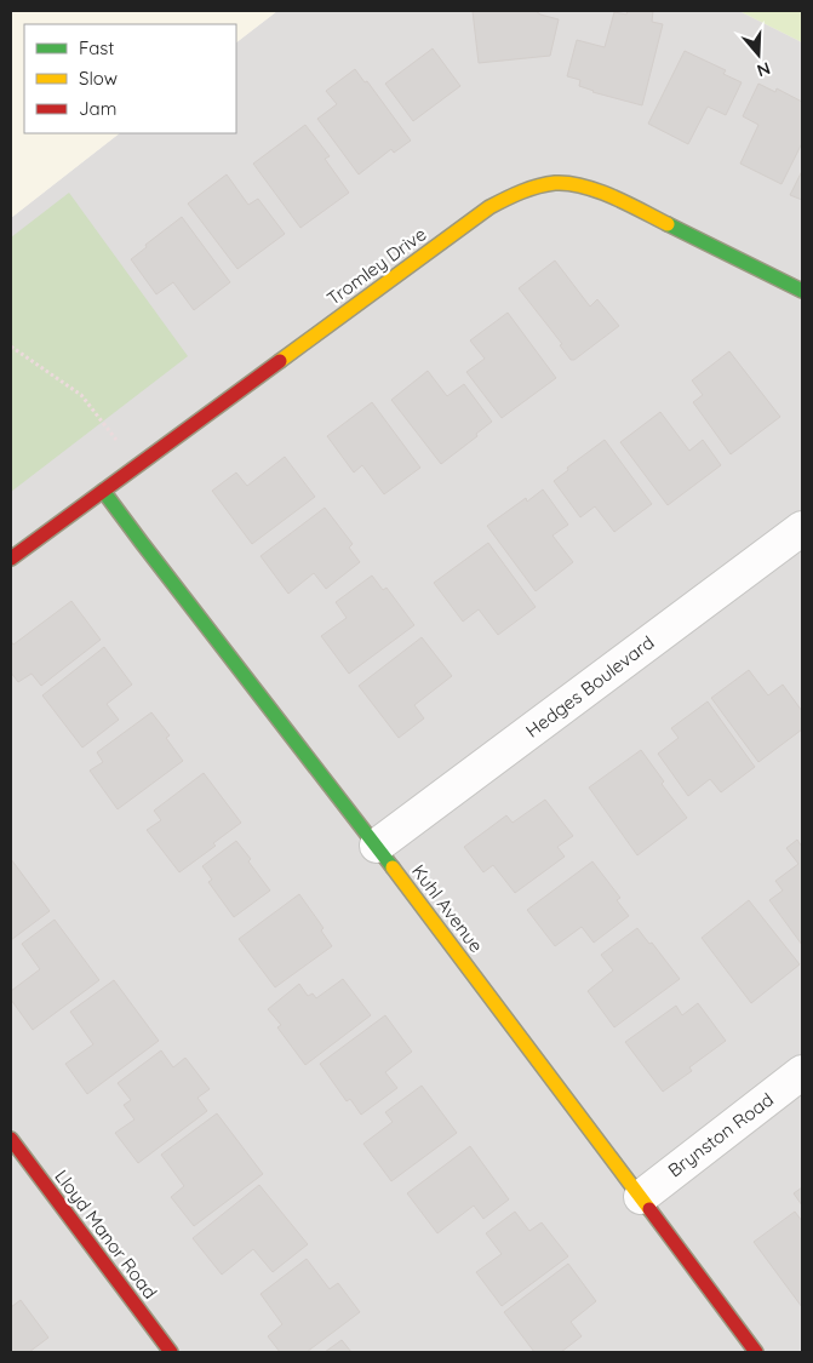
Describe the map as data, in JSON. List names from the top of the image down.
{
  "streets": {
    "street": [
      "Tromley Drive",
      "Hedges Boulevard",
      "Kuhl Avenue",
      "Brynston Road",
      "Lloyd Manor Road"
    ]
  },
  "crossings": [
    ["Tromley Drive", "Kuhl Avenue"],
    ["Hedges Boulevard", "Kuhl Avenue"],
    ["Kuhl Avenue", "Brynston Road"]
  ],
  "legend": ["Fast", "Slow", "Jam"],
  "north": "bottom"
}
